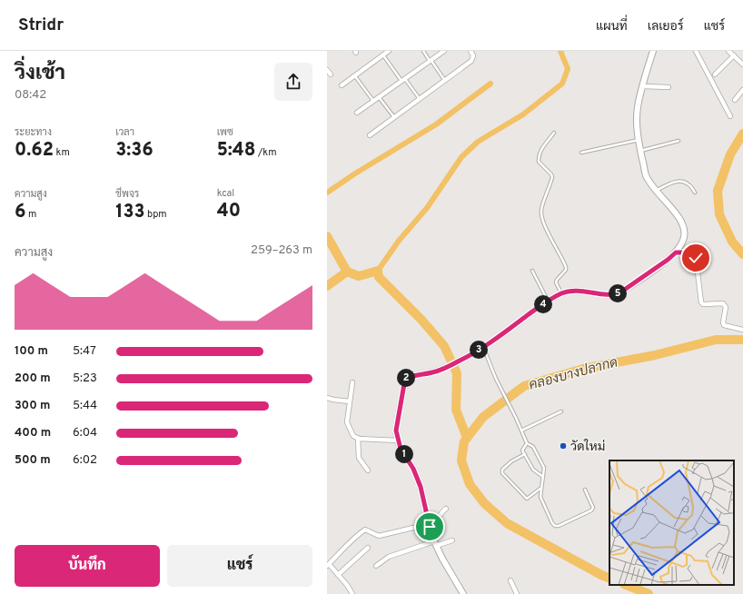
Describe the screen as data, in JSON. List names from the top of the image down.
{
  "water": ["คลองบางปลากด"],
  "places": ["วัดใหม่"],
  "page": {
    "header": "Stridr",
    "nav": ["แผนที่", "เลเยอร์", "แชร์"],
    "heading": ["วิ่งเช้า", "08:42"],
    "stats": [
      ["ระยะทาง", "0.62 km"],
      ["เวลา", "3:36"],
      ["เพซ", "5:48 /km"],
      ["ความสูง", "6 m"],
      ["ชีพจร", "133 bpm"],
      ["kcal", "40"]
    ],
    "chart": ["ความสูง", "259–263 m"],
    "pins": [
      "5",
      "4",
      "3",
      "2",
      "1"
    ],
    "list": [
      {
        "name": "100 m",
        "note": "5:47"
      },
      {
        "name": "200 m",
        "note": "5:23"
      },
      {
        "name": "300 m",
        "note": "5:44"
      },
      {
        "name": "400 m",
        "note": "6:04"
      },
      {
        "name": "500 m",
        "note": "6:02"
      }
    ],
    "buttons": ["บันทึก", "แชร์"]
  }
}
